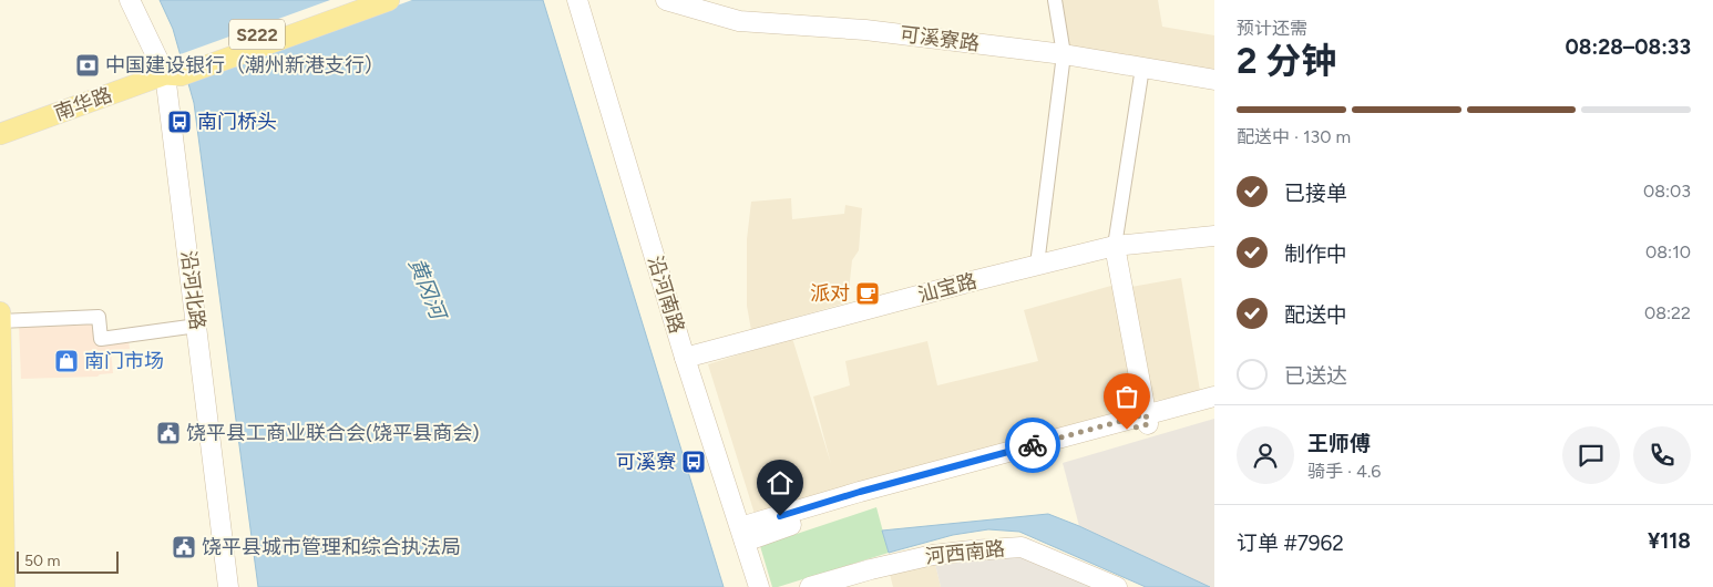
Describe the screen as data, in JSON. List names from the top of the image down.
{
  "streets": {
    "main road": ["S222", "南华路"],
    "street": [
      "可溪寮路",
      "汕宝路",
      "沿河北路",
      "沿河南路",
      "河西南路"
    ]
  },
  "crossings": [
    ["S222", "南华路"],
    ["S222", "沿河北路"],
    ["南华路", "沿河北路"],
    ["汕宝路", "沿河南路"]
  ],
  "water": ["黄冈河"],
  "places": {
    "bank": ["中国建设银行（潮州新港支行）"],
    "bus stop": ["南门桥头", "可溪寮"],
    "cafe": ["派对"],
    "shop": ["南门市场"],
    "public building": ["饶平县工商业联合会(饶平县商会)", "饶平县城市管理和综合执法局"]
  },
  "scale_bar": "50 m",
  "page": {
    "heading": ["2 分钟", "预计还需", "08:28–08:33"],
    "panel": [
      "王师傅",
      "骑手 · 4.6",
      "订单 #7962",
      "¥118"
    ],
    "bar": "配送中 · 130 m",
    "list": [
      ["已接单", "08:03"],
      ["制作中", "08:10"],
      ["配送中", "08:22"],
      "已送达"
    ],
    "scale": "50 m"
  }
}
